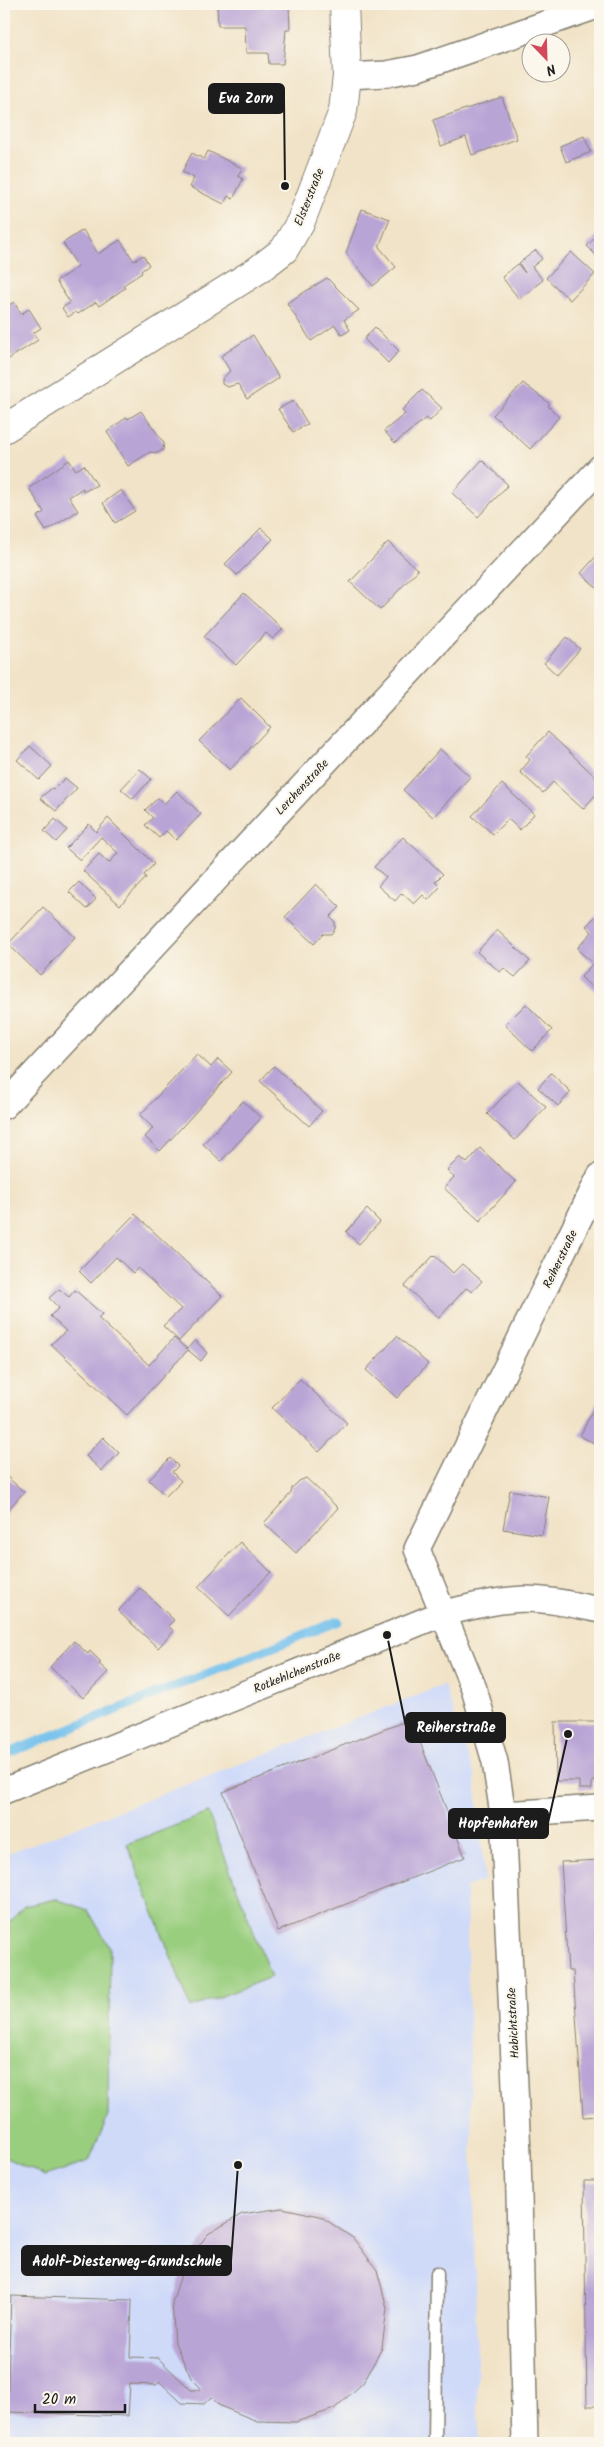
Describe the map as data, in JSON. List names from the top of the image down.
{
  "streets": {
    "street": [
      "Elsterstraße",
      "Lerchenstraße",
      "Reiherstraße",
      "Rotkehlchenstraße",
      "Habichtstraße"
    ]
  },
  "crossings": [
    ["Reiherstraße", "Rotkehlchenstraße"],
    ["Reiherstraße", "Habichtstraße"],
    ["Rotkehlchenstraße", "Habichtstraße"]
  ],
  "places": [
    "Eva Zorn",
    "Reiherstraße",
    "Hopfenhafen",
    "Adolf-Diesterweg-Grundschule"
  ],
  "scale_bar": "20 m",
  "north": "bottom right"
}
